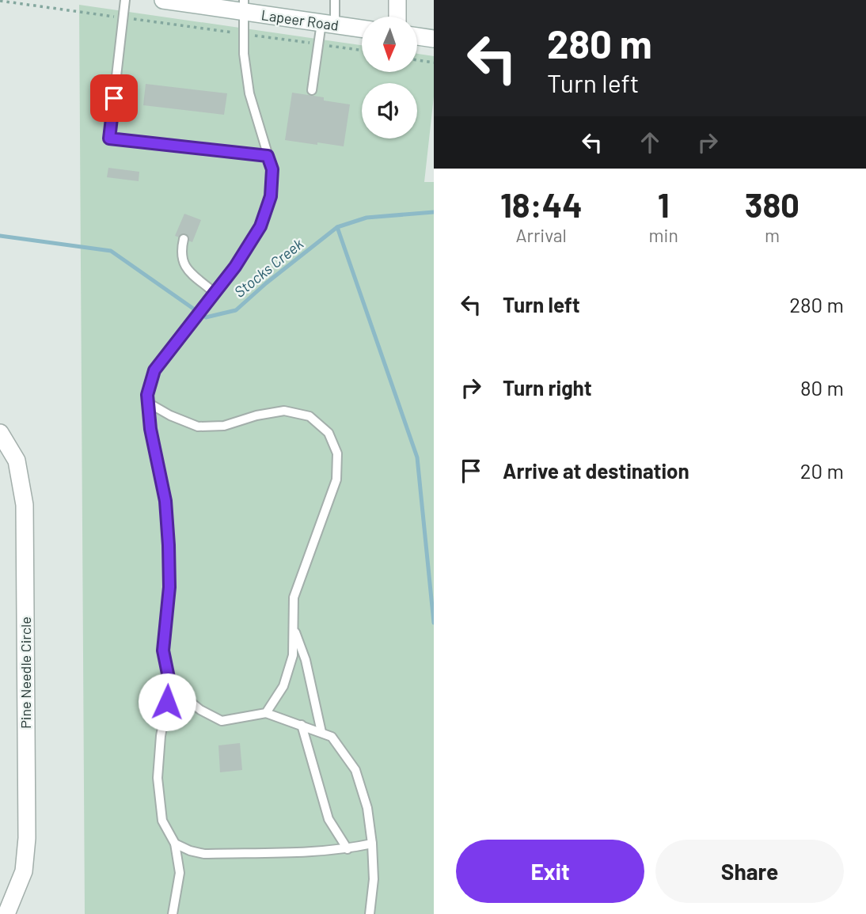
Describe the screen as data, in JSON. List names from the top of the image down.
{
  "streets": {
    "street": ["Lapeer Road", "Pine Needle Circle"]
  },
  "water": ["Stocks Creek"],
  "north": "bottom",
  "page": {
    "turn": ["280 m", "Turn left"],
    "eta": [
      "18:44",
      "Arrival",
      "1",
      "min",
      "380",
      "m"
    ],
    "list": [
      {
        "name": "Turn left",
        "value": "280 m"
      },
      {
        "name": "Turn right",
        "value": "80 m"
      },
      {
        "name": "Arrive at destination",
        "value": "20 m"
      }
    ],
    "buttons": ["Exit", "Share"]
  }
}
